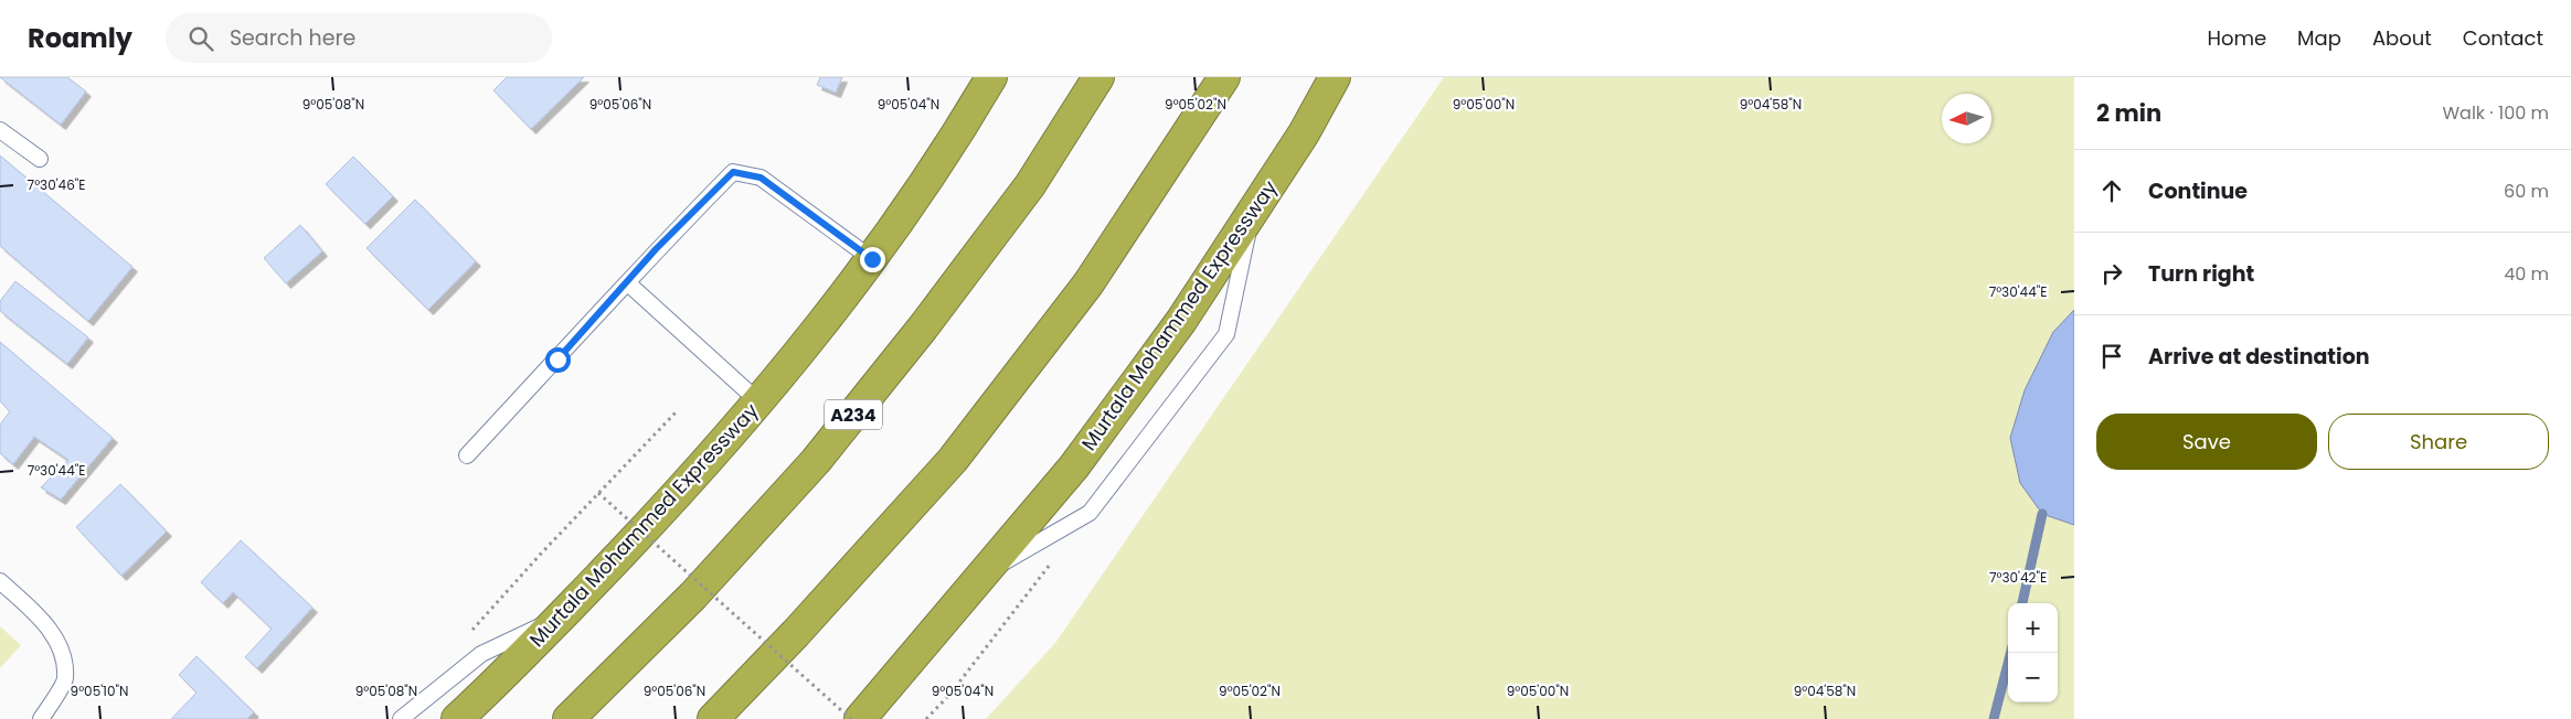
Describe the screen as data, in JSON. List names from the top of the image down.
{
  "streets": {
    "highway": ["Murtala Mohammed Expressway", "A234"]
  },
  "north": "left",
  "page": {
    "header": "Roamly",
    "search": "Search here",
    "nav": [
      "Home",
      "Map",
      "About",
      "Contact"
    ],
    "heading": ["2 min", "Walk · 100 m"],
    "list": [
      ["Continue", "60 m"],
      ["Turn right", "40 m"],
      "Arrive at destination"
    ],
    "buttons": ["Save", "Share"],
    "map_buttons": ["+", "−"]
  },
  "coordinates": [
    "9°05'08\"N",
    "9°05'06\"N",
    "9°05'04\"N",
    "9°05'02\"N",
    "9°05'00\"N",
    "9°04'58\"N",
    "7°30'46\"E",
    "7°30'44\"E",
    "7°30'42\"E",
    "9°05'10\"N"
  ]
}
